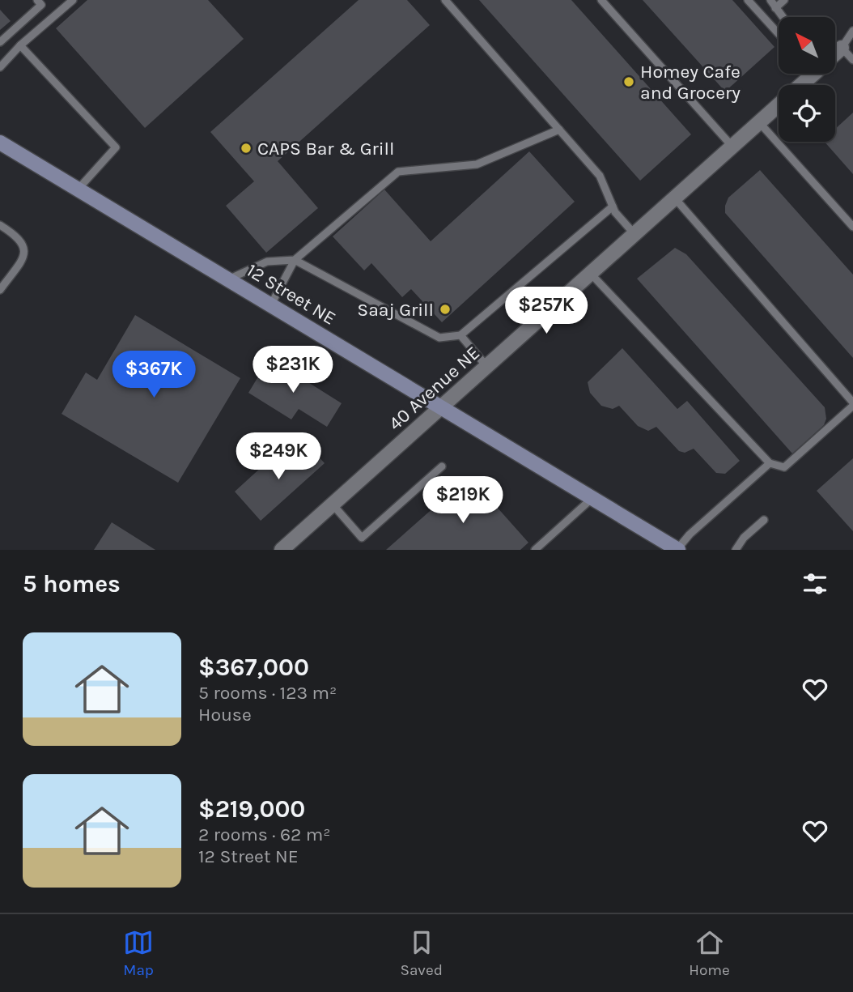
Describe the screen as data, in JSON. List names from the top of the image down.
{
  "streets": {
    "street": ["12 Street NE", "40 Avenue NE"]
  },
  "crossings": [
    ["12 Street NE", "40 Avenue NE"]
  ],
  "places": ["Homey Cafe and Grocery", "CAPS Bar & Grill", "Saaj Grill"],
  "north": "top left",
  "page": {
    "price": [
      "$257K",
      "$231K",
      "$367K",
      "$249K",
      "$219K"
    ],
    "heading": "5 homes",
    "list": [
      {
        "name": "$367,000",
        "note": "5 rooms · 123 m² · House"
      },
      {
        "name": "$219,000",
        "note": "2 rooms · 62 m² · 12 Street NE"
      }
    ],
    "tabs": ["Map", "Saved", "Home"]
  }
}
